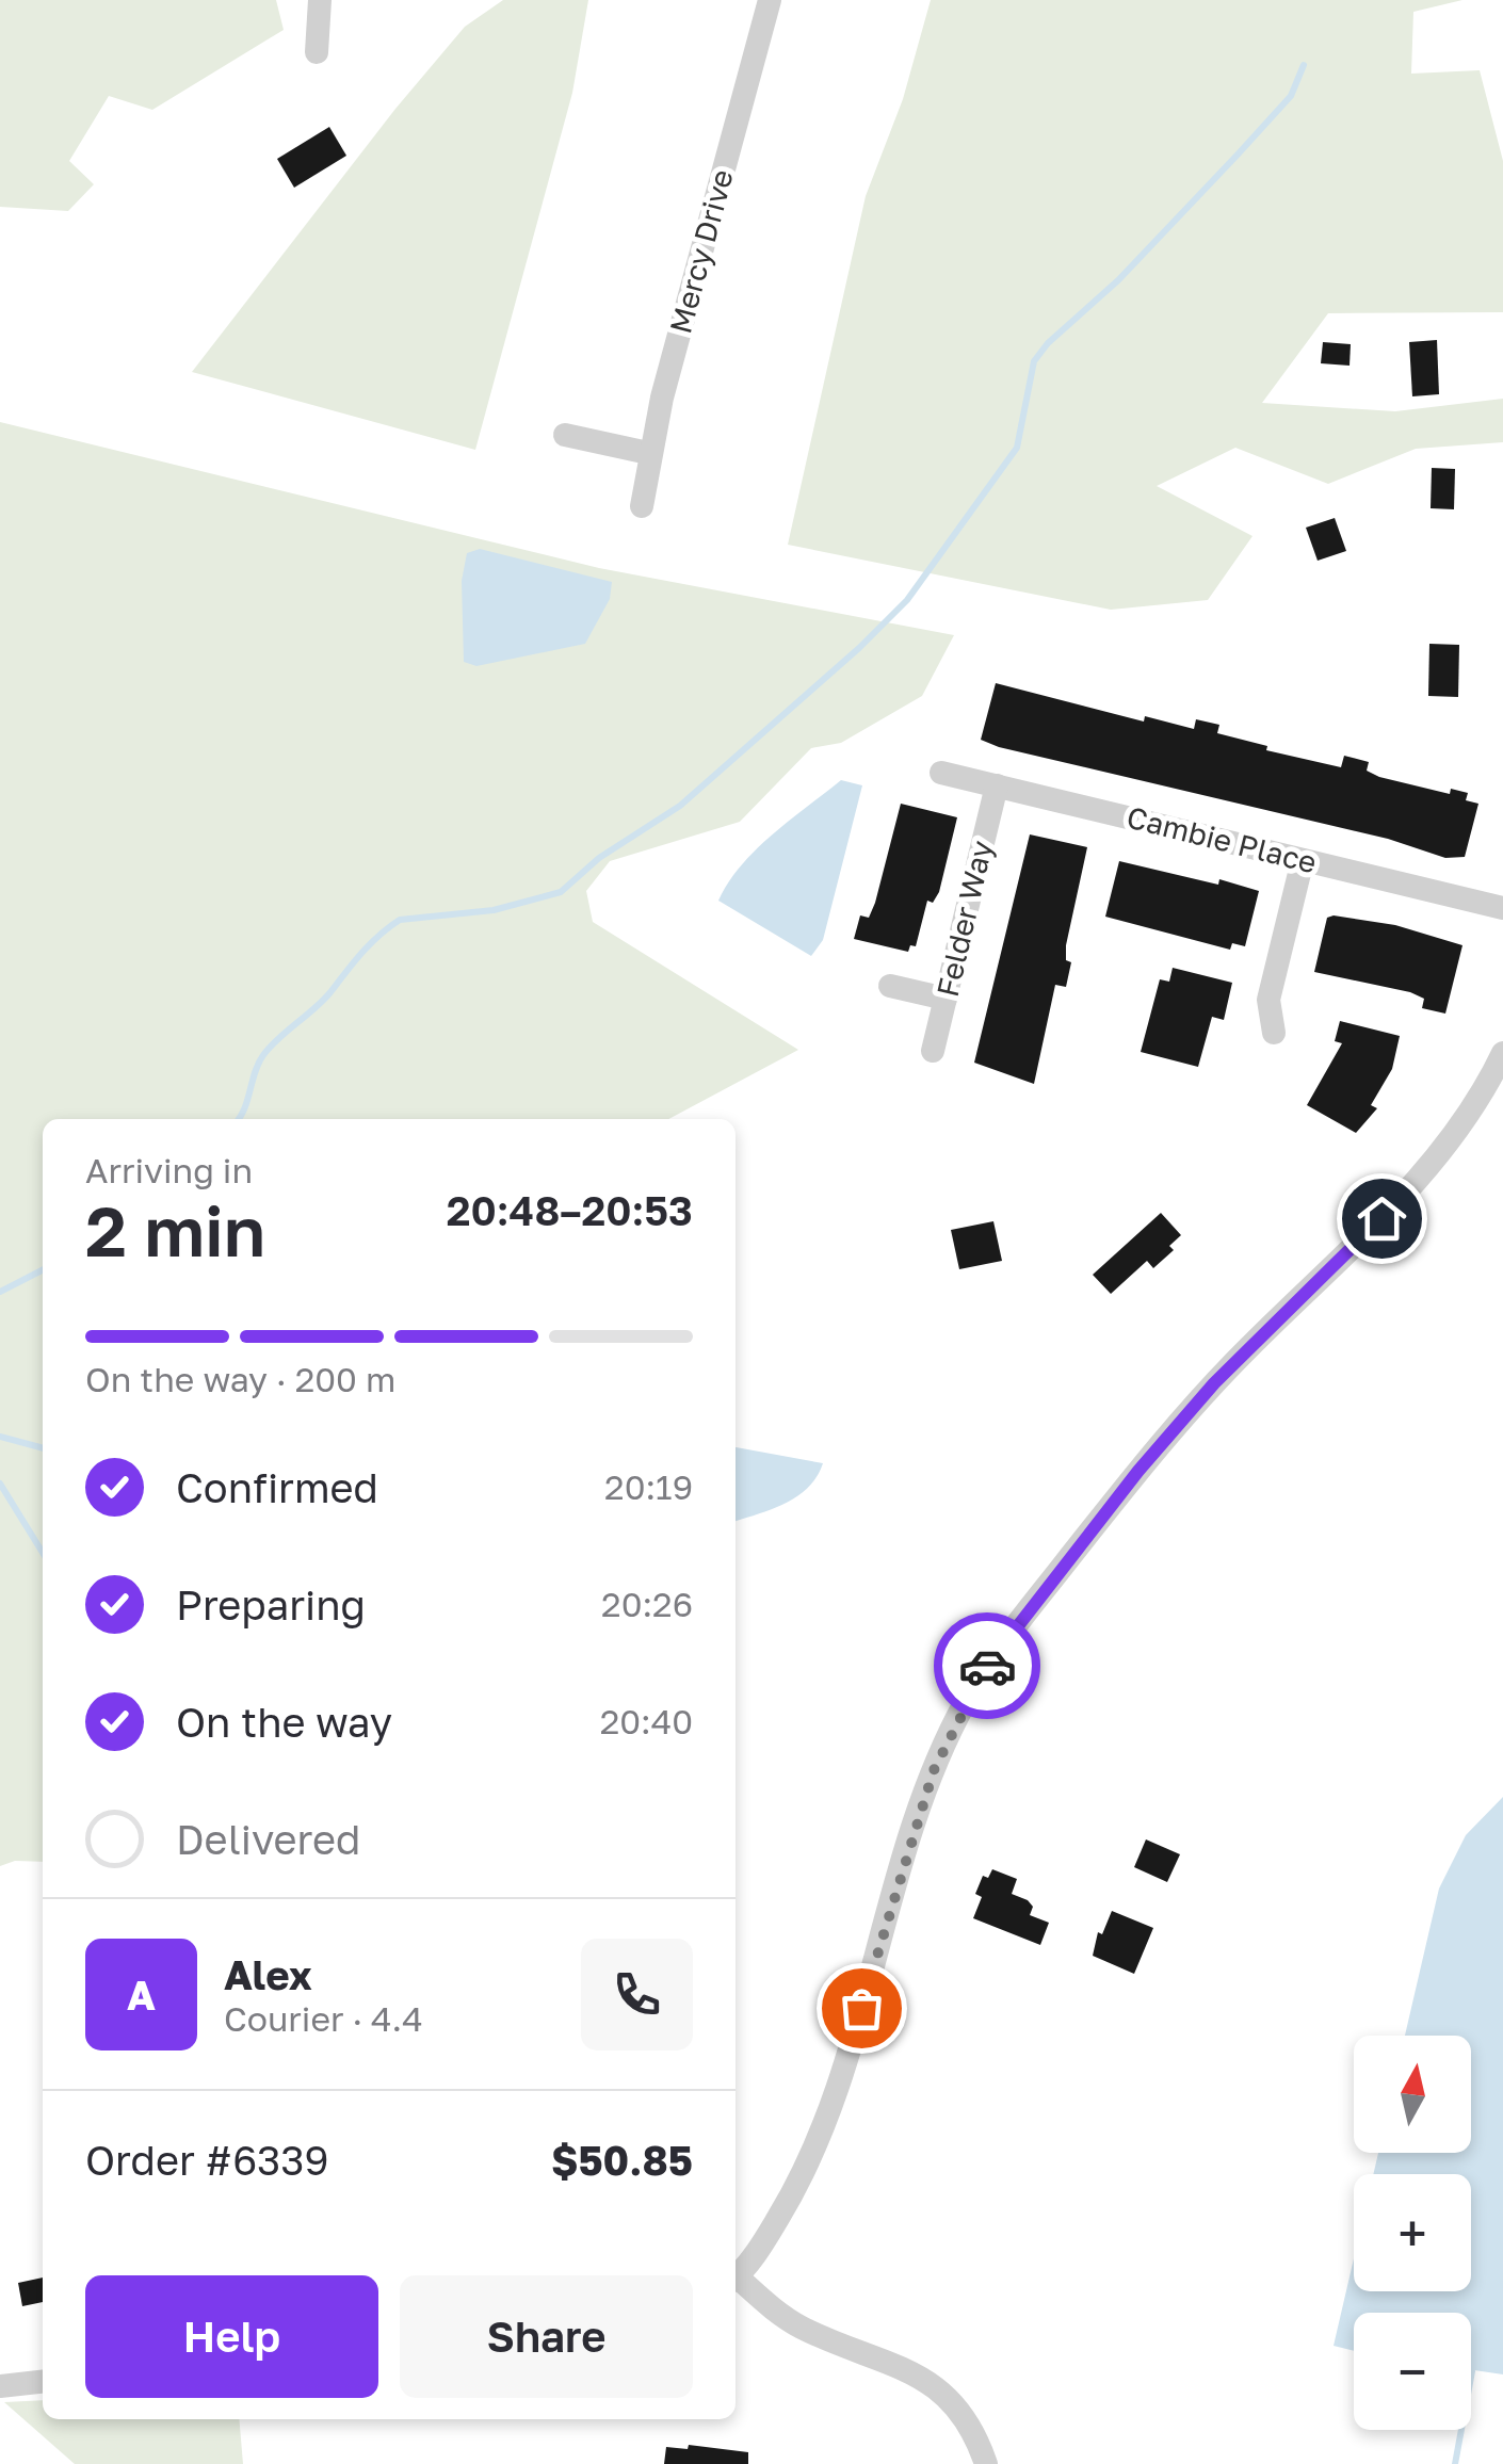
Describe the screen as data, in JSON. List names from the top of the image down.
{
  "streets": {
    "street": ["Mercy Drive", "Cambie Place", "Felder Way"]
  },
  "crossings": [
    ["Cambie Place", "Felder Way"]
  ],
  "north": "top",
  "page": {
    "heading": ["2 min", "Arriving in", "20:48–20:53"],
    "panel": [
      "Alex",
      "Courier · 4.4",
      "Order #6339",
      "$50.85"
    ],
    "bar": "On the way · 200 m",
    "list": [
      ["Confirmed", "20:19"],
      ["Preparing", "20:26"],
      ["On the way", "20:40"],
      "Delivered"
    ],
    "round": "A",
    "map_buttons": ["+", "−"],
    "buttons": ["Help", "Share"]
  }
}
